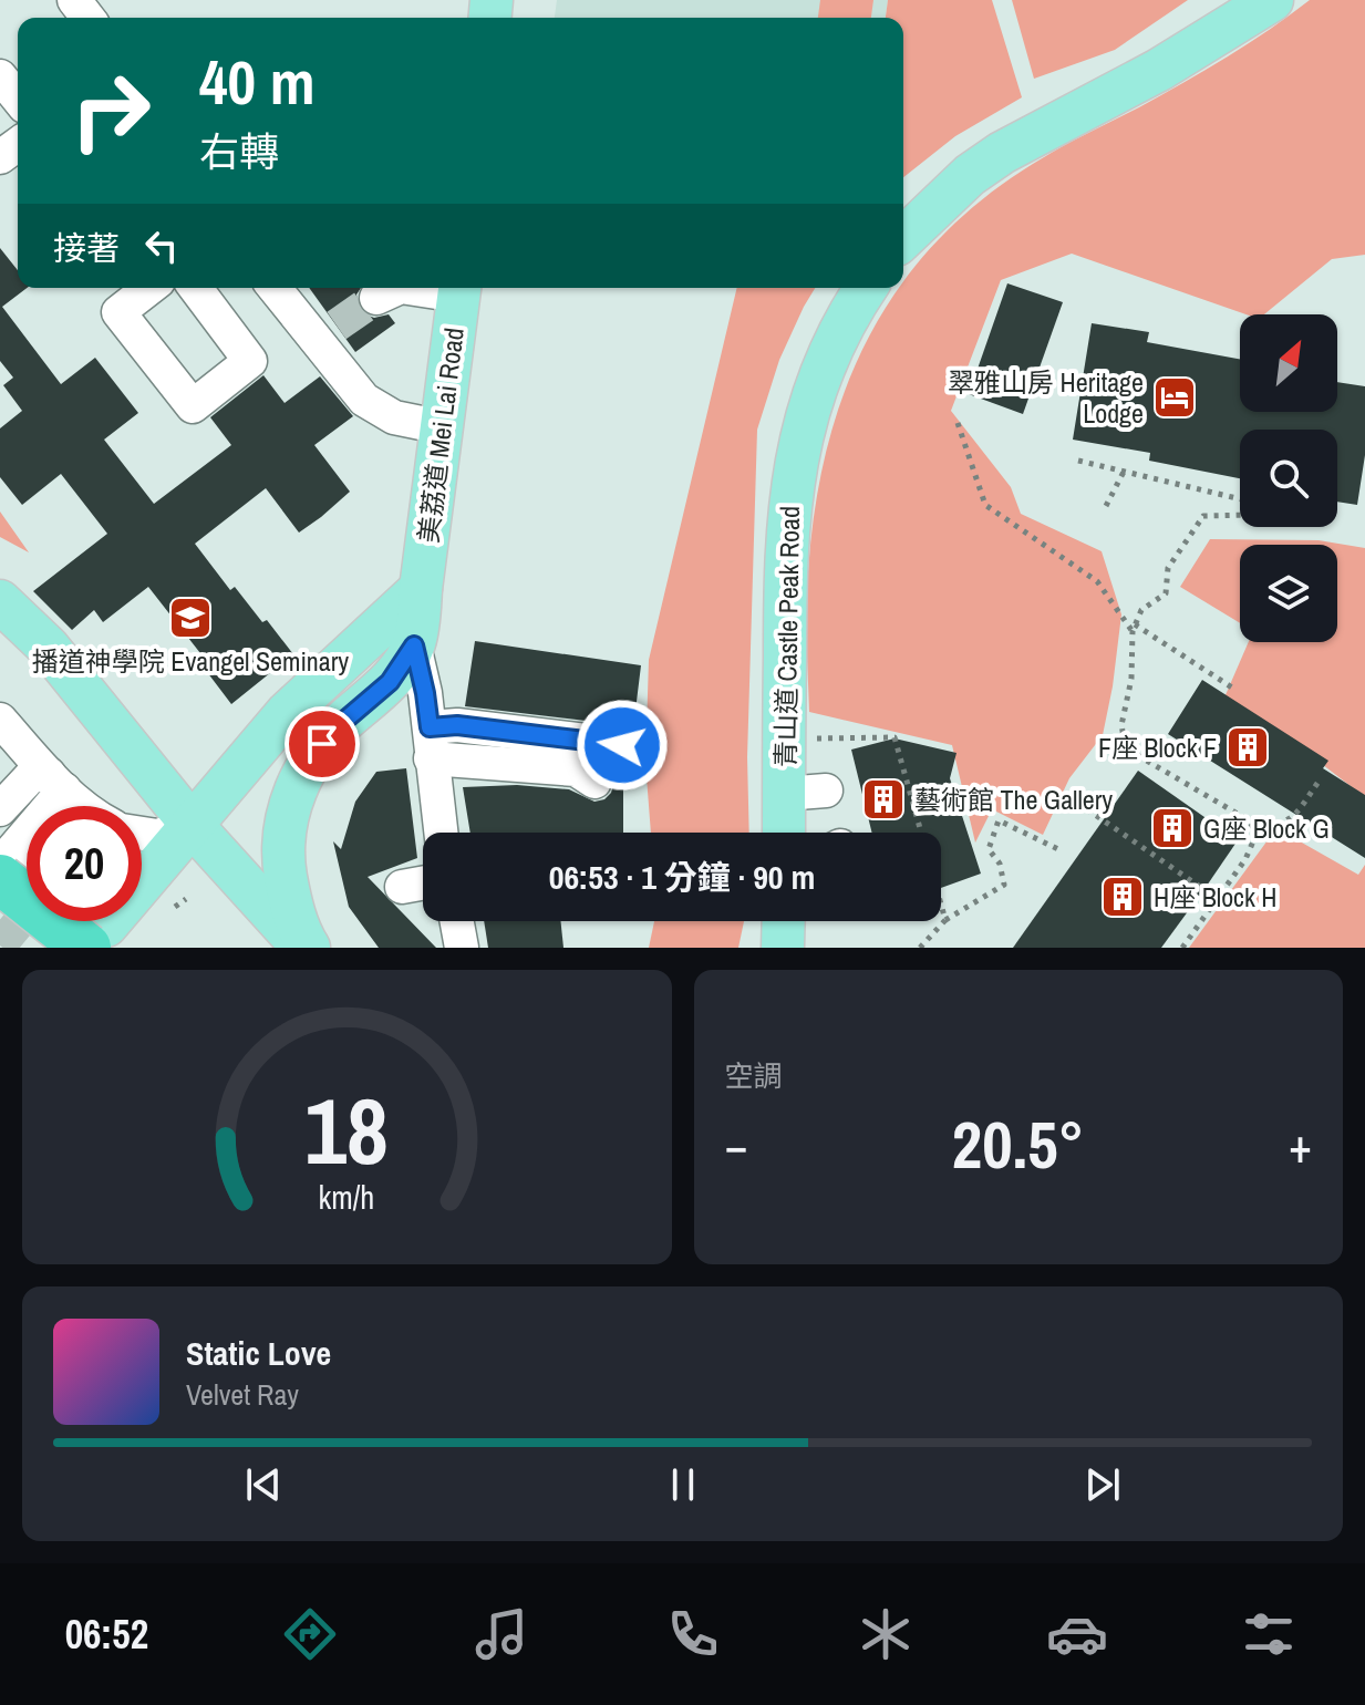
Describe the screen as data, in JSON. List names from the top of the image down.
{
  "streets": {
    "main road": ["美荔道 Mei Lai Road", "青山道 Castle Peak Road"]
  },
  "places": {
    "hotel": ["翠雅山房 Heritage Lodge"],
    "school or university": ["播道神學院 Evangel Seminary"],
    "building": [
      "F座 Block F",
      "藝術館 The Gallery",
      "G座 Block G",
      "H座 Block H"
    ]
  },
  "north": "top right",
  "page": {
    "turn": ["40 m", "右轉"],
    "then": "接著",
    "limit": "20",
    "trip": "06:53 · 1 分鐘 · 90 m",
    "tile": "空調",
    "heat": ["−", "20.5°", "+"],
    "song": ["Static Love", "Velvet Ray"],
    "tabs": "06:52",
    "gauge": ["18", "km/h"]
  }
}
